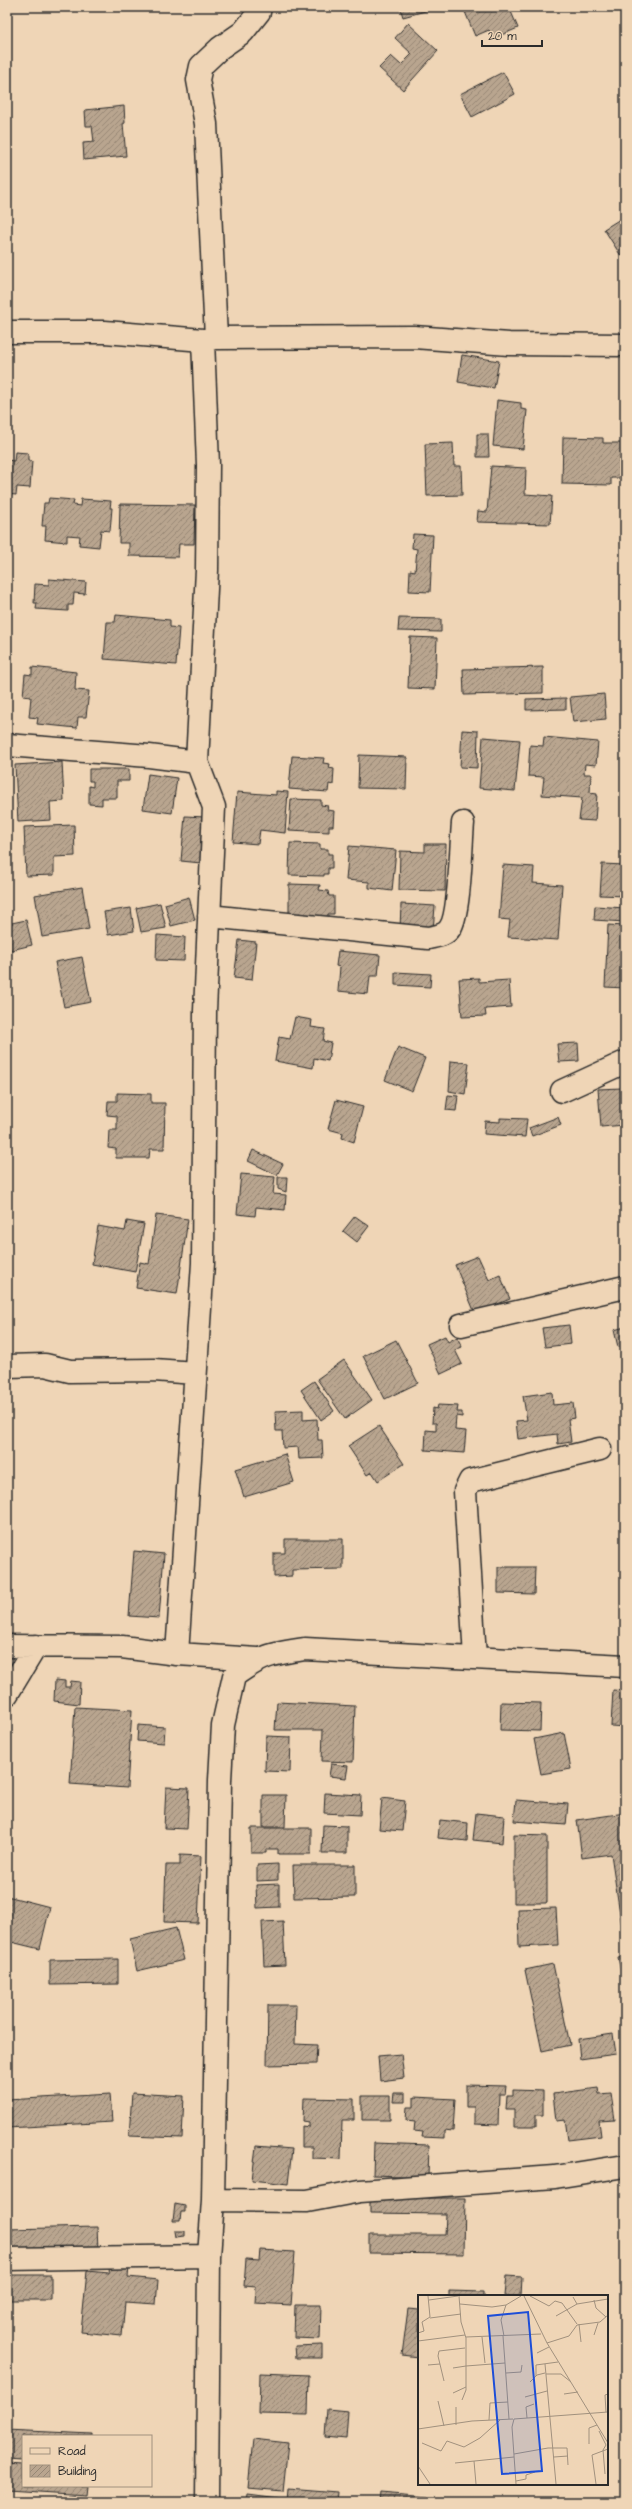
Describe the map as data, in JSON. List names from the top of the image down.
{
  "legend": ["Road", "Building"],
  "scale_bar": "20 m"
}
